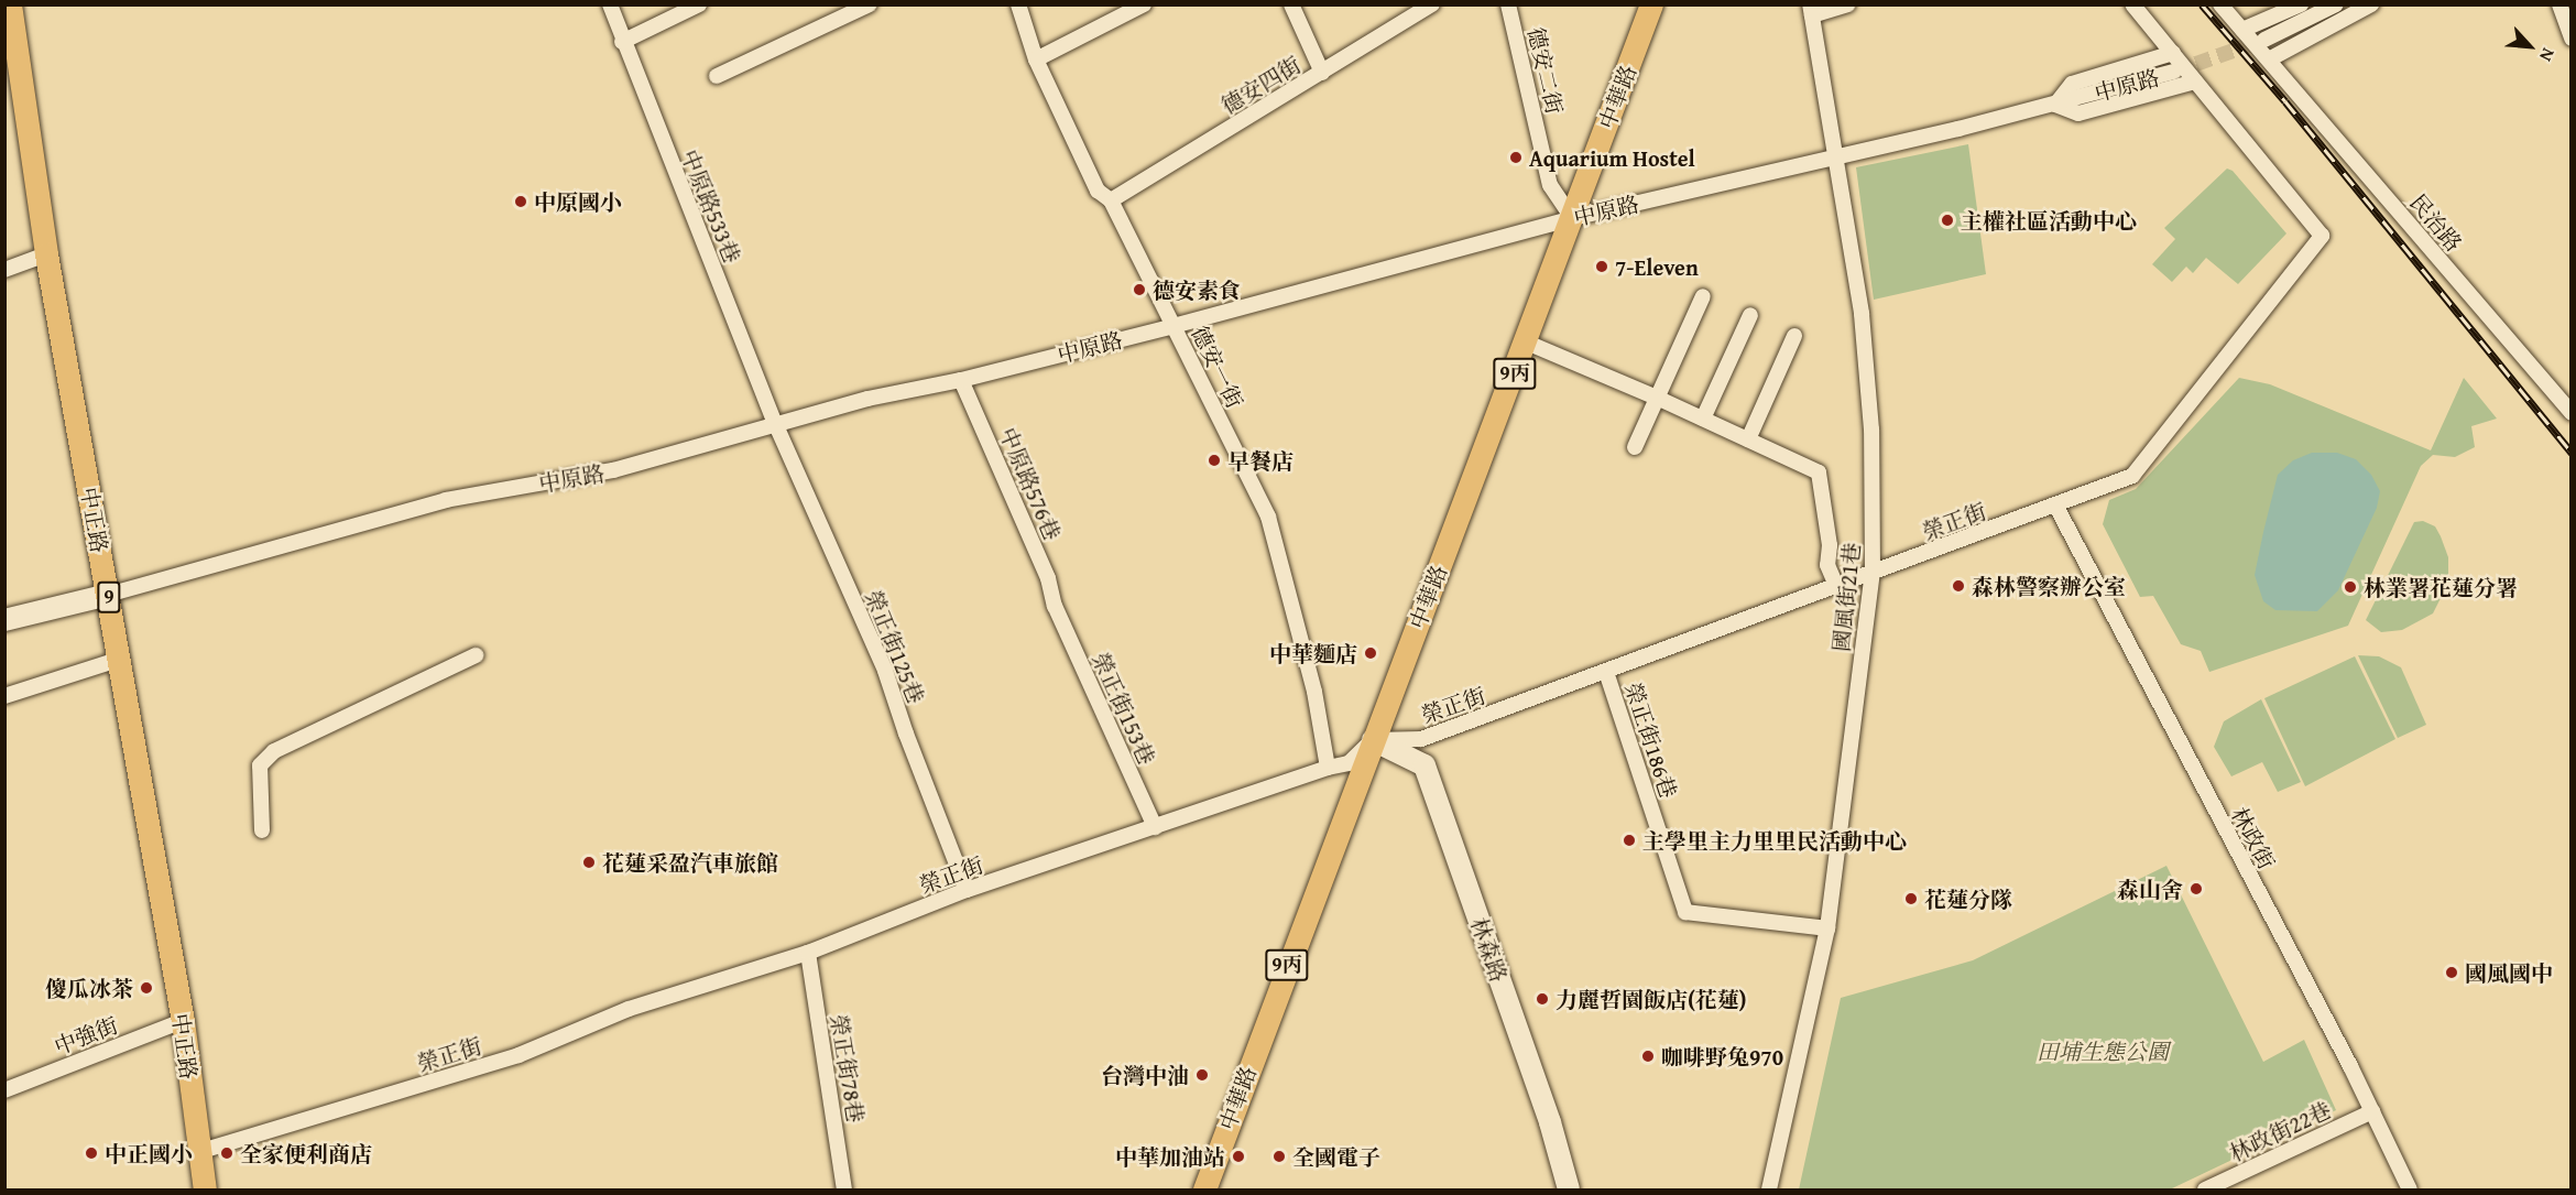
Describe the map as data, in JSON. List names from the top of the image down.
{
  "streets": {
    "main road": [
      "中華路",
      "9丙",
      "中正路",
      "9"
    ],
    "street": [
      "德安二街",
      "德安四街",
      "中原路",
      "中原路533巷",
      "民治路",
      "德安一街",
      "中原路576巷",
      "榮正街",
      "國風街21巷",
      "榮正街125巷",
      "榮正街153巷",
      "榮正街186巷",
      "林政街",
      "林森路",
      "中強街",
      "榮正街78巷",
      "林政街22巷"
    ]
  },
  "crossings": [
    ["德安二街", "中原路"],
    ["德安二街", "中華路"],
    ["德安四街", "德安一街"],
    ["中原路", "中華路"],
    ["中原路", "中原路533巷"],
    ["中原路", "德安一街"],
    ["中原路", "中原路576巷"],
    ["中原路", "中正路"],
    ["中原路", "國風街21巷"],
    ["中原路", "榮正街125巷"],
    ["中華路", "榮正街"],
    ["中華路", "林森路"],
    ["中原路533巷", "榮正街125巷"],
    ["德安一街", "榮正街"],
    ["中原路576巷", "榮正街153巷"],
    ["中正路", "榮正街"],
    ["中正路", "中強街"],
    ["榮正街", "國風街21巷"],
    ["榮正街", "榮正街125巷"],
    ["榮正街", "榮正街153巷"],
    ["榮正街", "榮正街186巷"],
    ["榮正街", "林政街"],
    ["榮正街", "林森路"],
    ["榮正街", "榮正街78巷"],
    ["國風街21巷", "榮正街186巷"],
    ["林政街", "林政街22巷"]
  ],
  "parks": ["田埔生態公園"],
  "places": [
    "Aquarium Hostel",
    "中原國小",
    "主權社區活動中心",
    "7-Eleven",
    "德安素食",
    "早餐店",
    "森林警察辦公室",
    "林業署花蓮分署",
    "中華麵店",
    "主學里主力里里民活動中心",
    "花蓮采盈汽車旅館",
    "森山舍",
    "花蓮分隊",
    "國風國中",
    "傻瓜冰茶",
    "力麗哲園飯店(花蓮)",
    "咖啡野兔970",
    "台灣中油",
    "中正國小",
    "全家便利商店",
    "中華加油站",
    "全國電子"
  ],
  "north": "bottom right"
}
